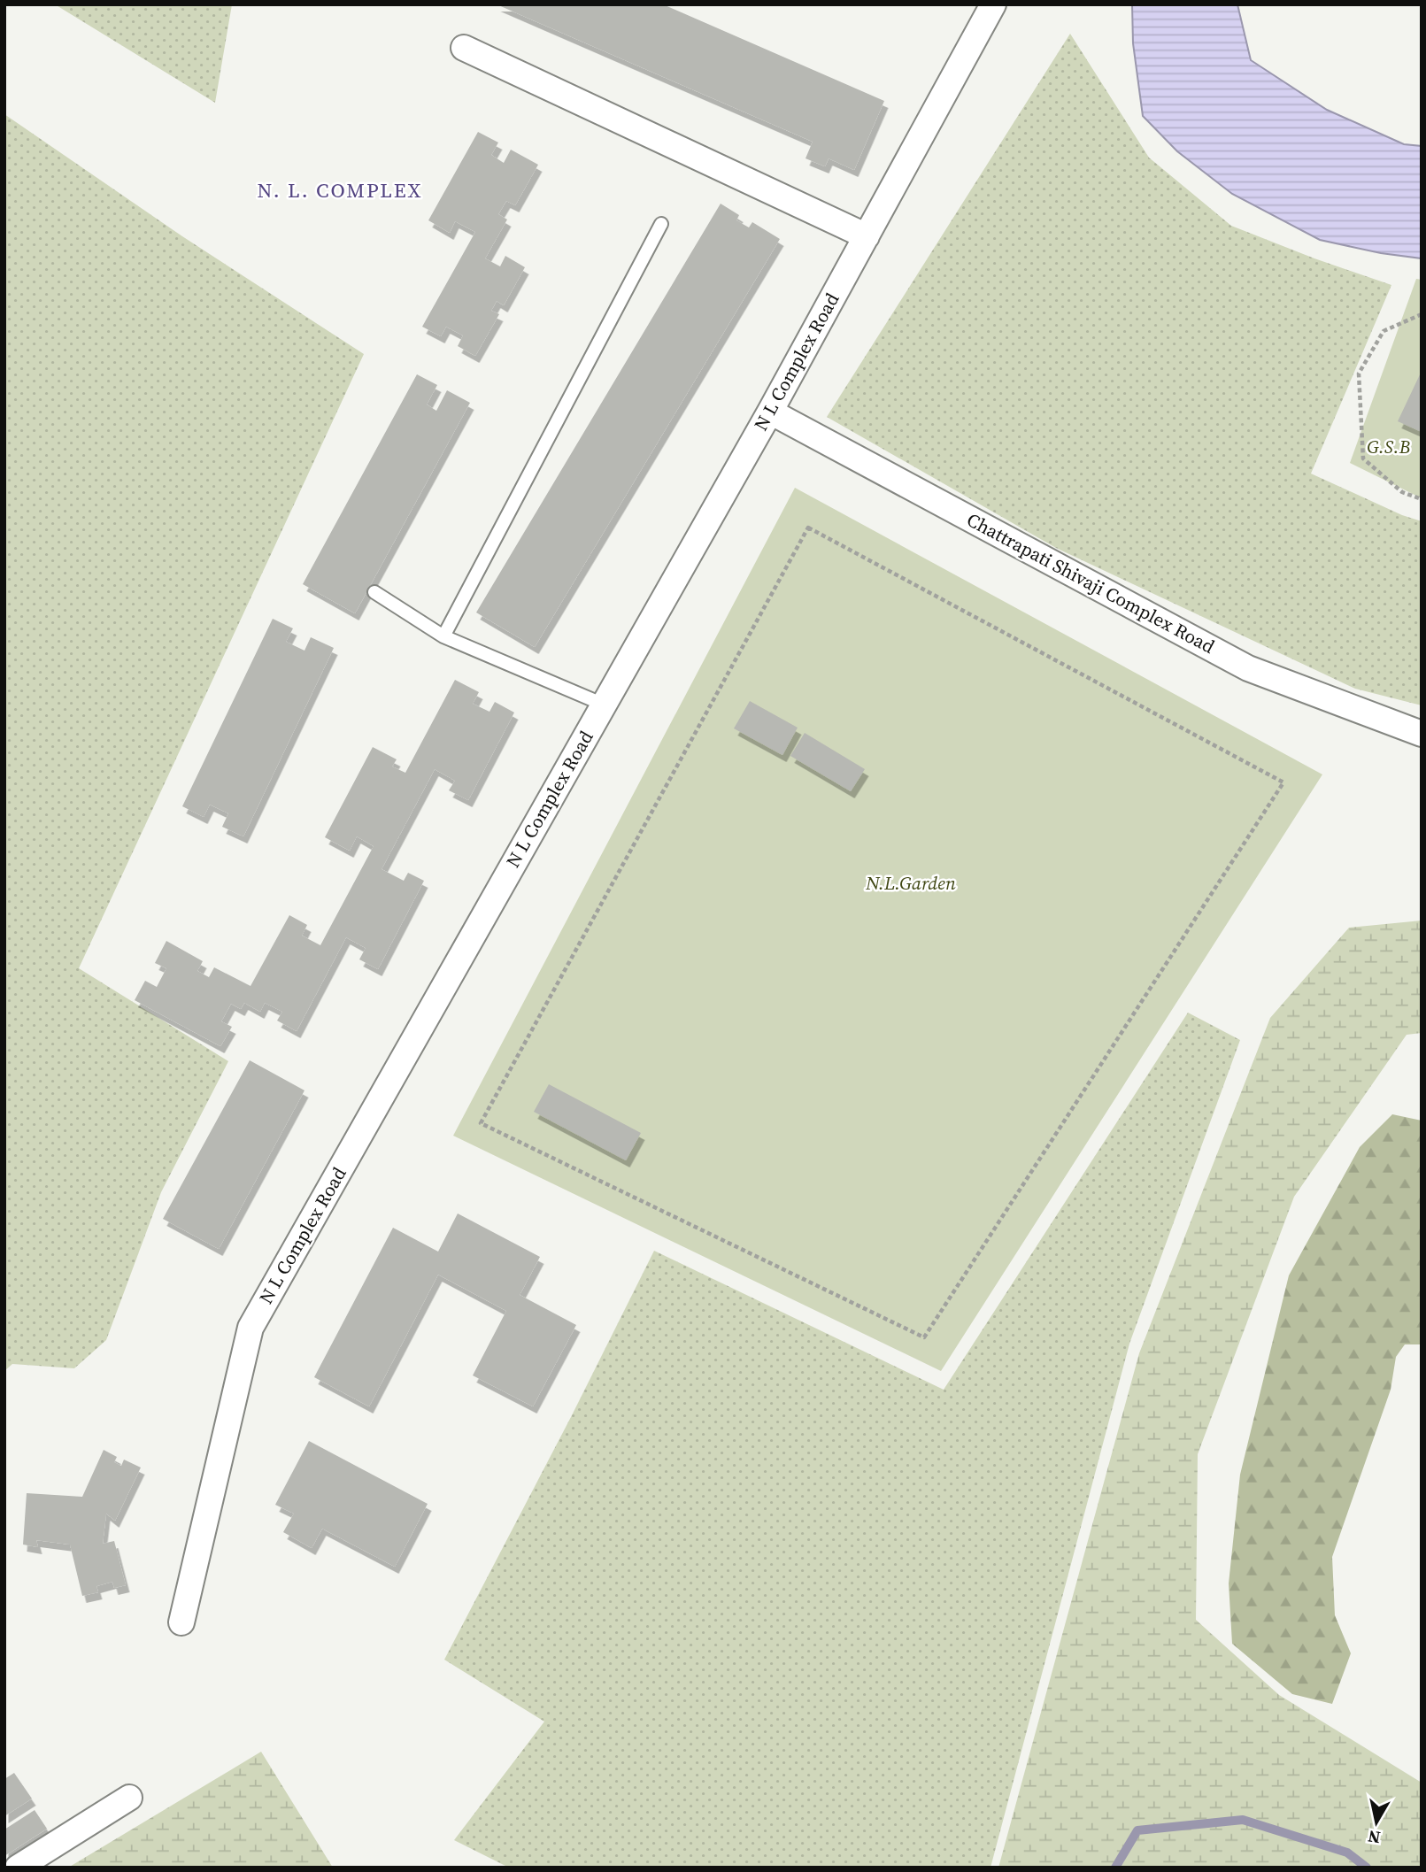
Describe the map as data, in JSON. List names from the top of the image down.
{
  "streets": {
    "street": ["N L Complex Road", "Chattrapati Shivaji Complex Road"]
  },
  "crossings": [
    ["N L Complex Road", "Chattrapati Shivaji Complex Road"]
  ],
  "districts": ["N. L. COMPLEX"],
  "parks": ["G.S.B", "N.L.Garden"],
  "north": "bottom"
}
